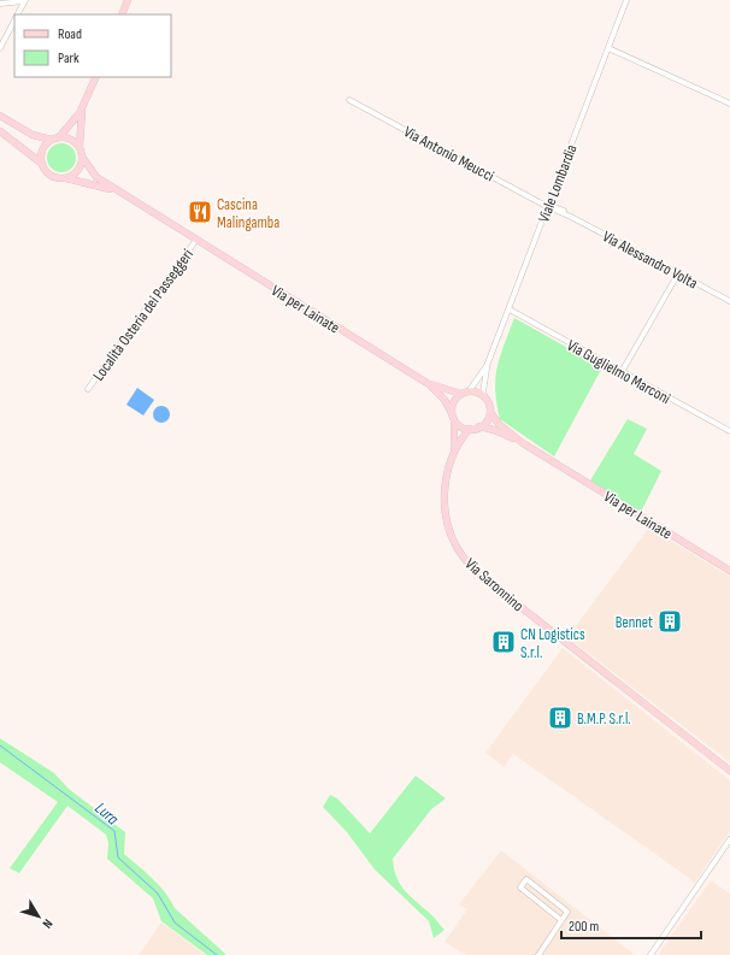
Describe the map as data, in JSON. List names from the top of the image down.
{
  "streets": {
    "main road": ["Via per Lainate", "Via Saronnino"],
    "street": [
      "Via Antonio Meucci",
      "Viale Lombardia",
      "Via Alessandro Volta",
      "Località Osteria dei Passeggeri",
      "Via Guglielmo Marconi"
    ]
  },
  "crossings": [
    ["Via Antonio Meucci", "Viale Lombardia"],
    ["Via Antonio Meucci", "Via Alessandro Volta"],
    ["Viale Lombardia", "Via Alessandro Volta"],
    ["Viale Lombardia", "Via per Lainate"],
    ["Viale Lombardia", "Via Guglielmo Marconi"],
    ["Viale Lombardia", "Via Saronnino"],
    ["Via per Lainate", "Località Osteria dei Passeggeri"],
    ["Via per Lainate", "Via Saronnino"]
  ],
  "water": ["Lura"],
  "places": {
    "restaurant": ["Cascina Malingamba"],
    "building": ["Bennet", "CN Logistics S.r.l.", "B.M.P. S.r.l."]
  },
  "legend": ["Road", "Park"],
  "scale_bar": "200 m",
  "north": "bottom right"
}
